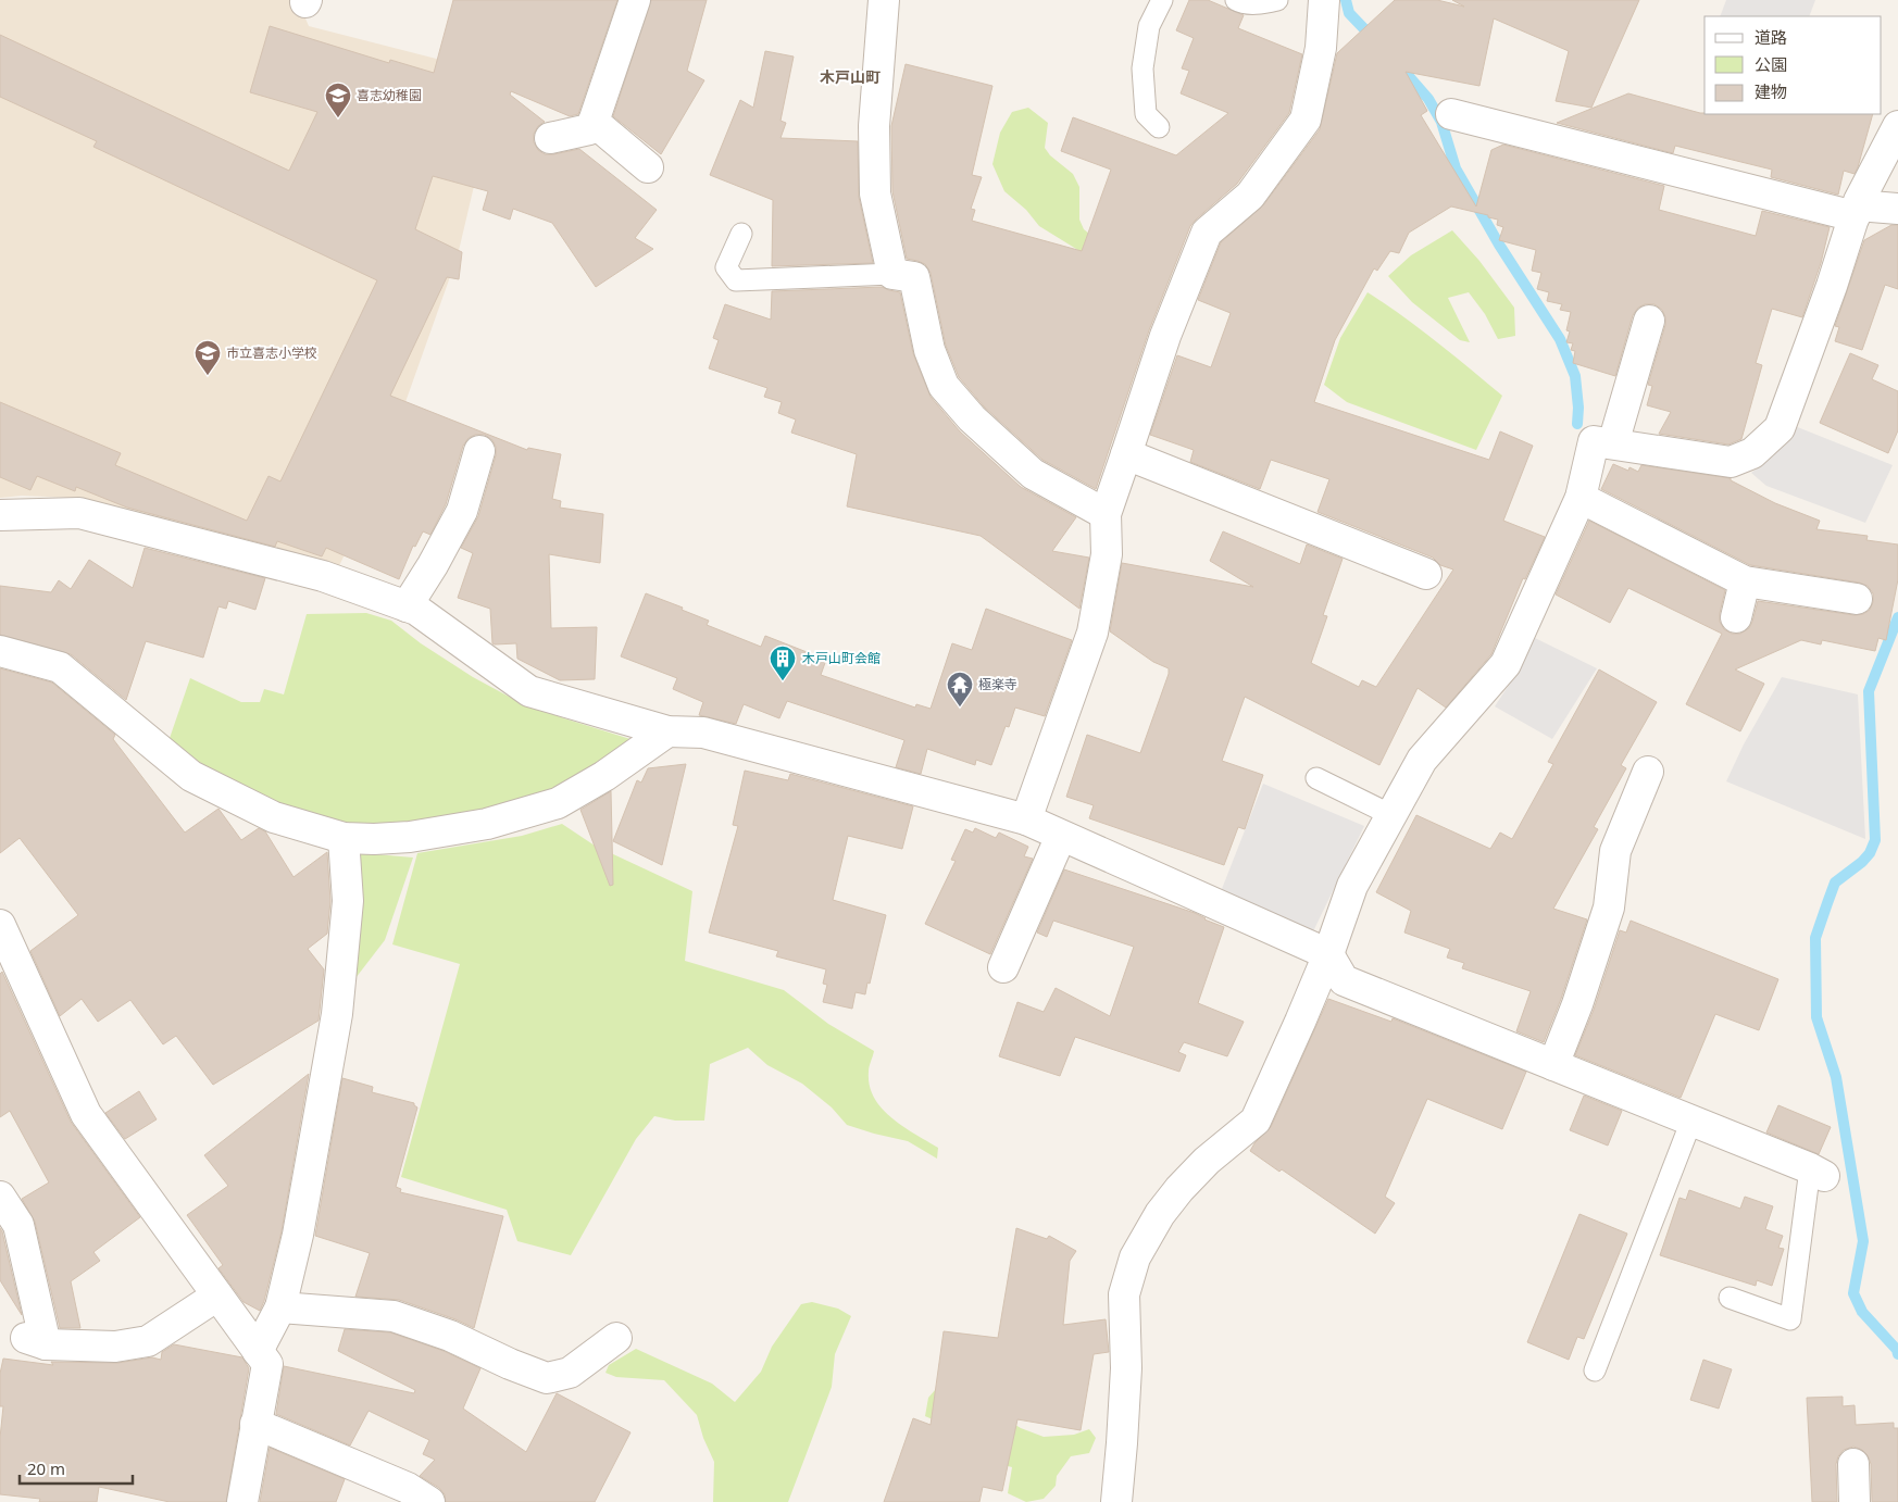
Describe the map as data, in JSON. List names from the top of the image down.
{
  "districts": ["木戸山町"],
  "places": {
    "school or university": ["喜志幼稚園", "市立喜志小学校"],
    "building": ["木戸山町会館"],
    "temple": ["極楽寺"]
  },
  "legend": ["道路", "公園", "建物"],
  "scale_bar": "20 m"
}
